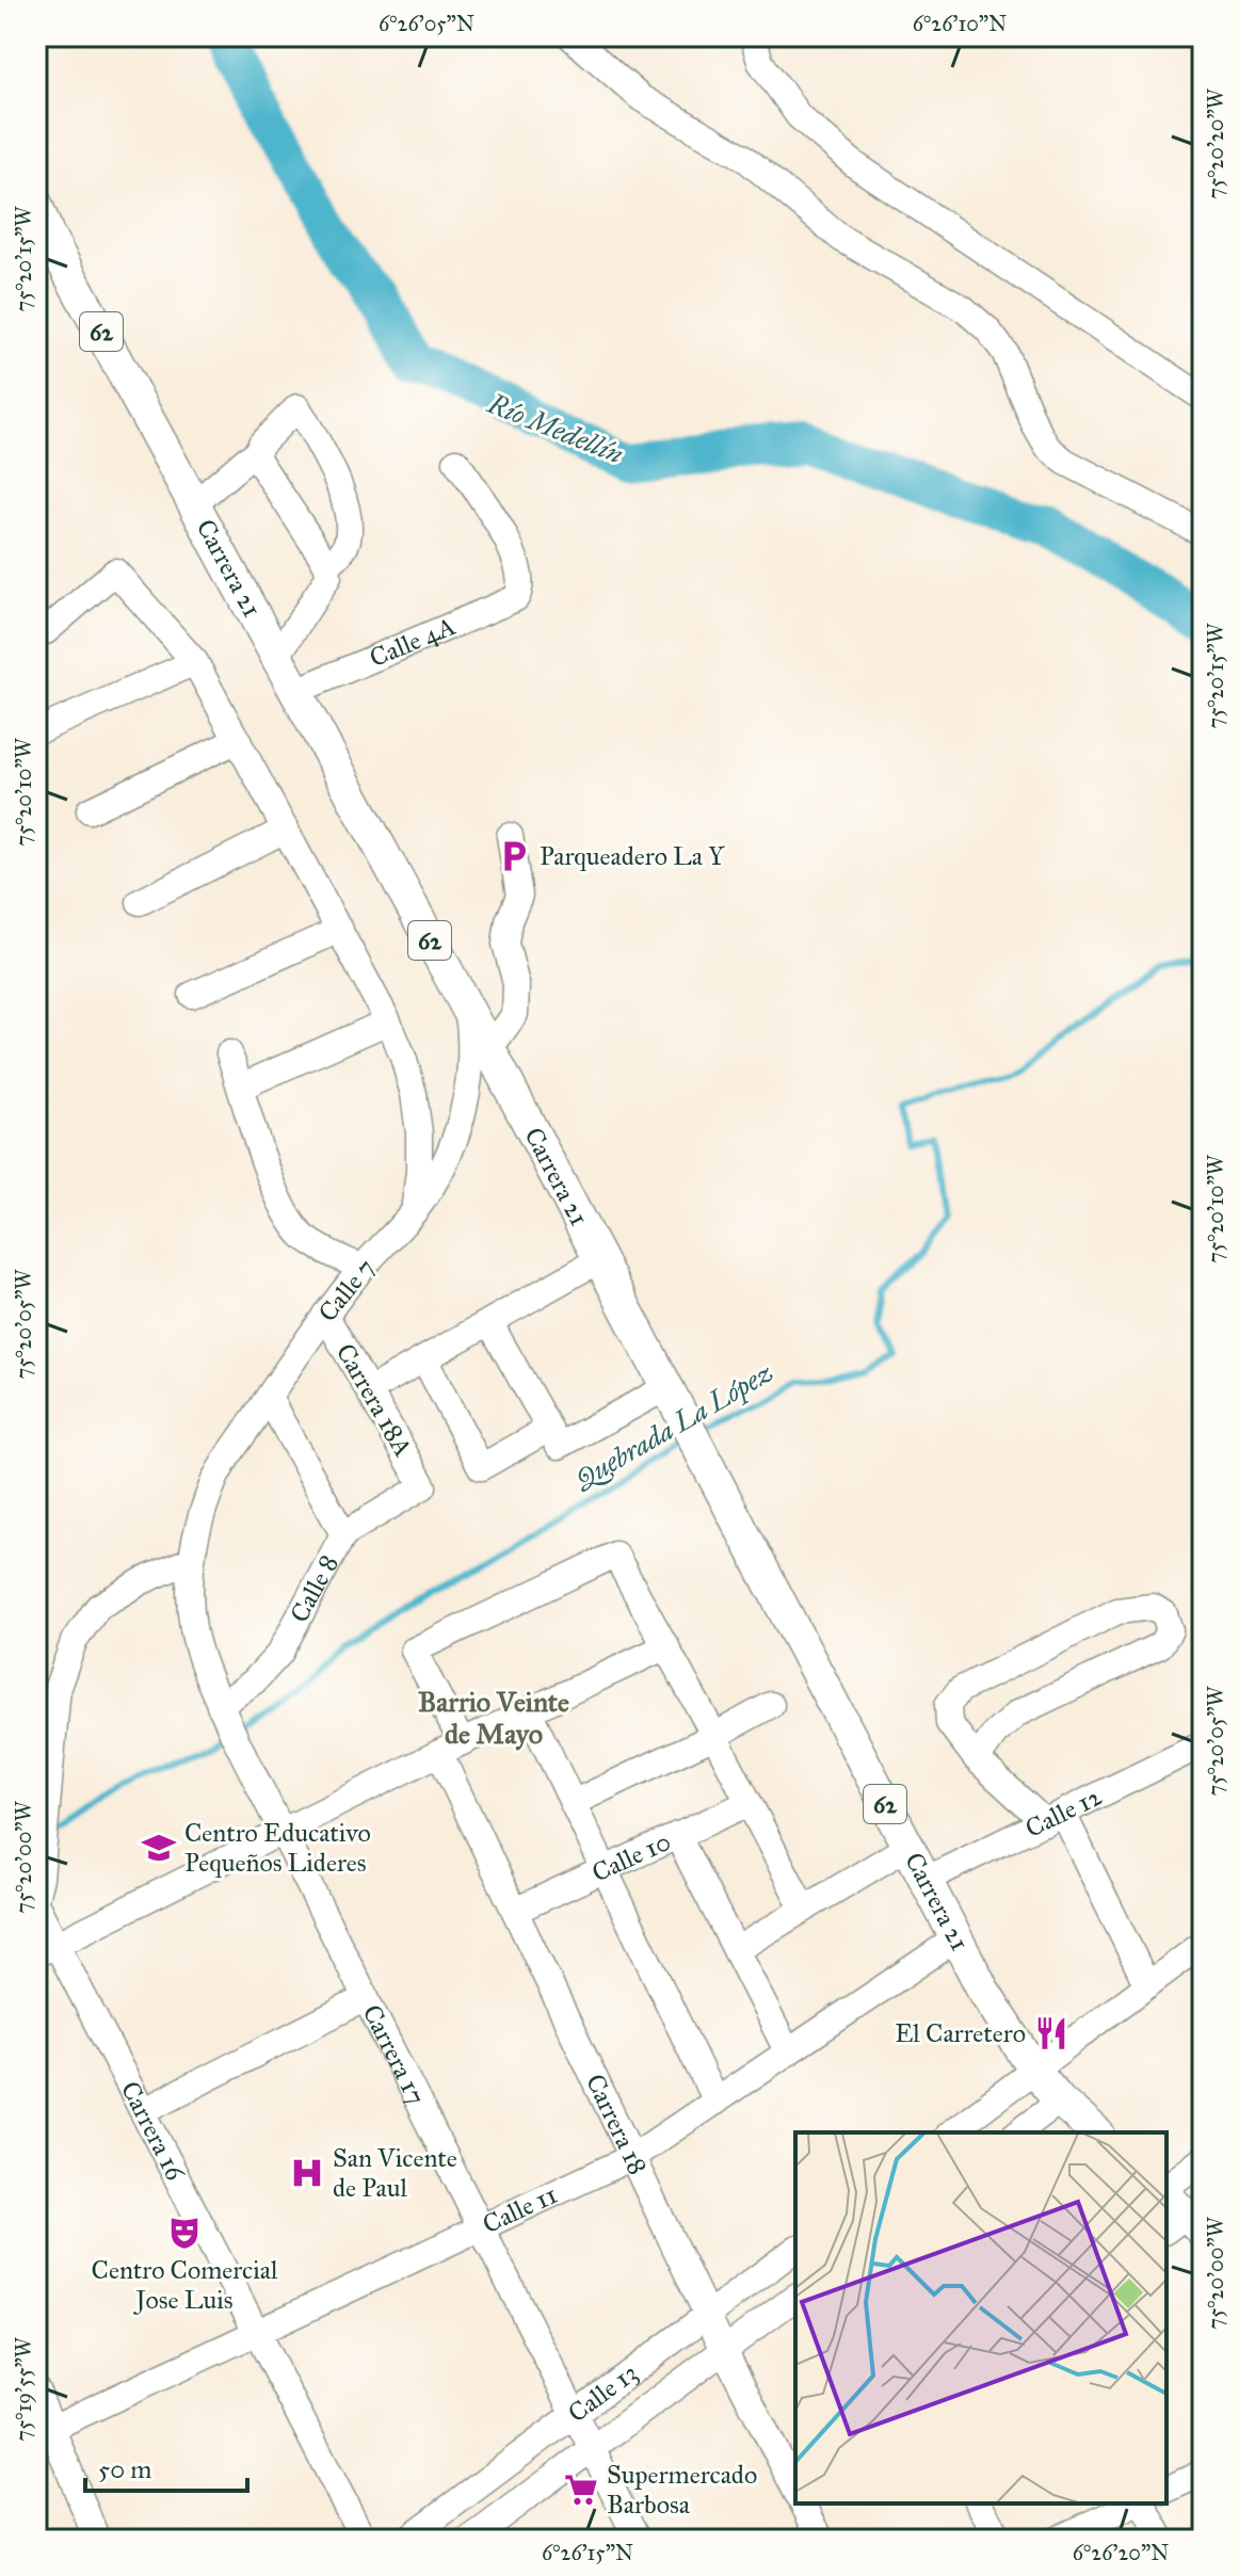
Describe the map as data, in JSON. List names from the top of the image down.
{
  "streets": {
    "main road": ["62", "Carrera 21"],
    "street": [
      "Calle 4A",
      "Calle 7",
      "Carrera 18A",
      "Calle 8",
      "Calle 12",
      "Calle 10",
      "Carrera 17",
      "Carrera 18",
      "Carrera 16",
      "Calle 11",
      "Calle 13"
    ]
  },
  "crossings": [
    ["Carrera 21", "Calle 4A"],
    ["Carrera 21", "Calle 7"],
    ["Carrera 21", "Calle 12"],
    ["Carrera 21", "Calle 11"],
    ["Calle 7", "Carrera 18A"],
    ["Calle 7", "Carrera 17"],
    ["Carrera 18A", "Calle 8"],
    ["Calle 8", "Carrera 17"],
    ["Calle 10", "Carrera 18"],
    ["Carrera 17", "Calle 11"],
    ["Carrera 17", "Calle 13"],
    ["Carrera 18", "Calle 11"],
    ["Carrera 18", "Calle 13"],
    ["Carrera 16", "Calle 11"]
  ],
  "districts": ["Barrio Veinte de Mayo"],
  "water": ["Río Medellín", "Quebrada La López"],
  "places": {
    "parking": ["Parqueadero La Y"],
    "school or university": ["Centro Educativo Pequeños Lideres"],
    "restaurant": ["El Carretero"],
    "hospital": ["San Vicente de Paul"],
    "theatre": ["Centro Comercial Jose Luis"],
    "supermarket": ["Supermercado Barbosa"]
  },
  "scale_bar": "50 m",
  "coordinates": [
    "6°26'05\"N",
    "6°26'10\"N",
    "75°20'20\"W",
    "75°20'15\"W",
    "75°20'10\"W",
    "75°20'05\"W",
    "75°20'00\"W",
    "75°19'55\"W",
    "6°26'15\"N",
    "6°26'20\"N"
  ]
}
